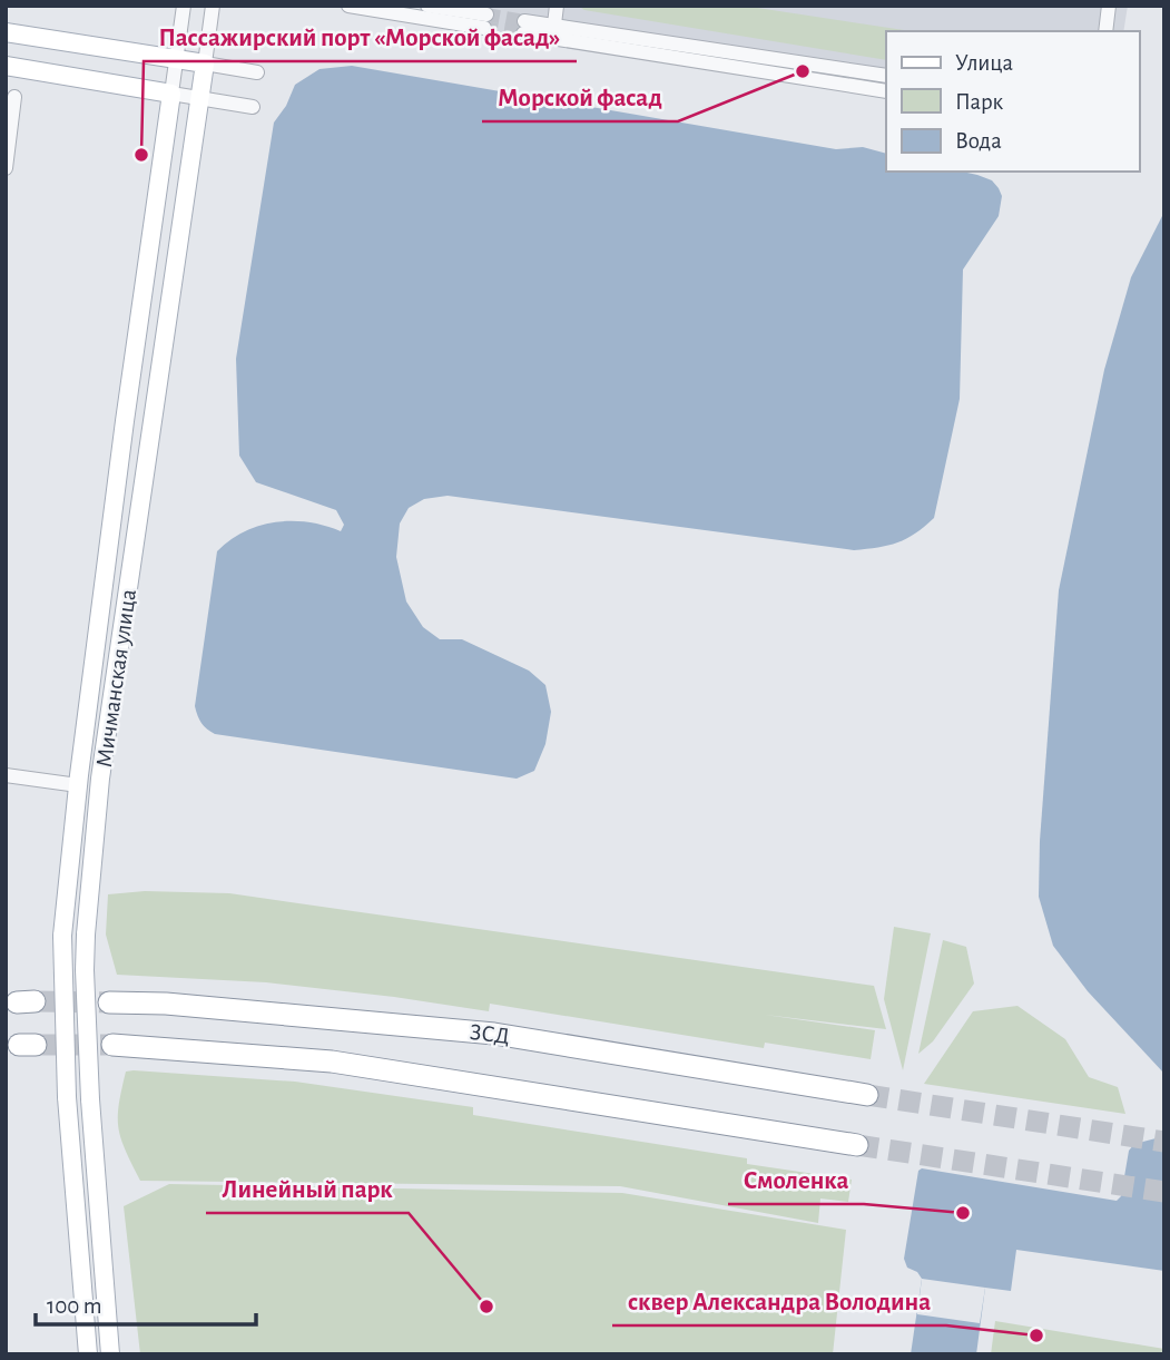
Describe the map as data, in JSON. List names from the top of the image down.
{
  "streets": {
    "highway": ["ЗСД"],
    "main road": ["Мичманская улица"]
  },
  "places": [
    "Морской фасад",
    "Пассажирский порт «Морской фасад»",
    "Смоленка",
    "Линейный парк",
    "сквер Александра Володина"
  ],
  "legend": ["Улица", "Парк", "Вода"],
  "scale_bar": "100 m"
}
